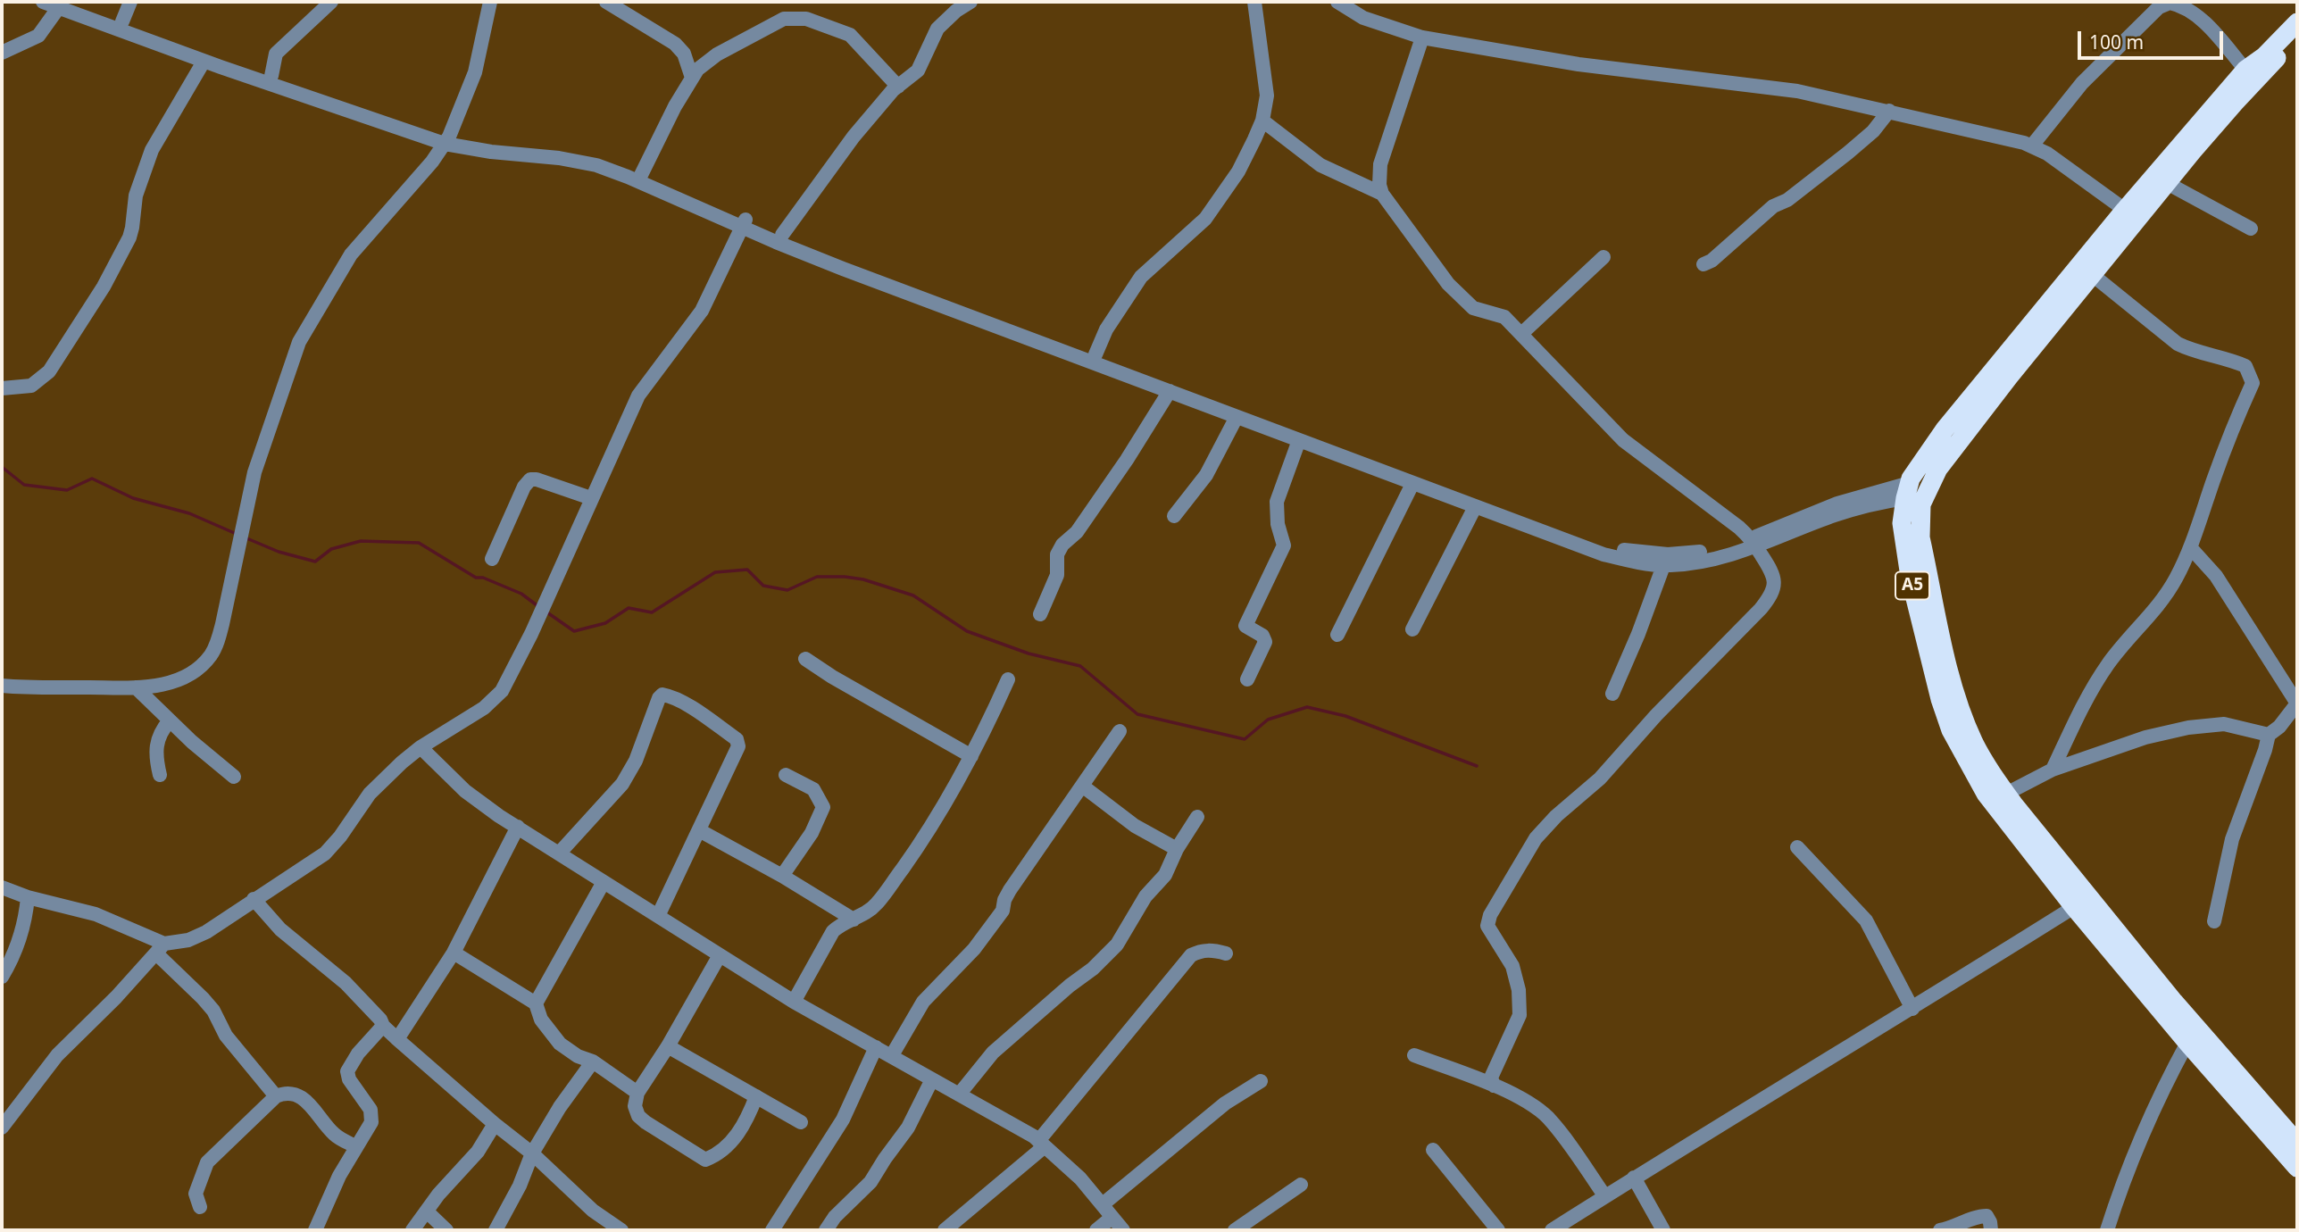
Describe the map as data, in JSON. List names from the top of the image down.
{
  "streets": {
    "highway": ["A5"]
  },
  "scale_bar": "100 m"
}
